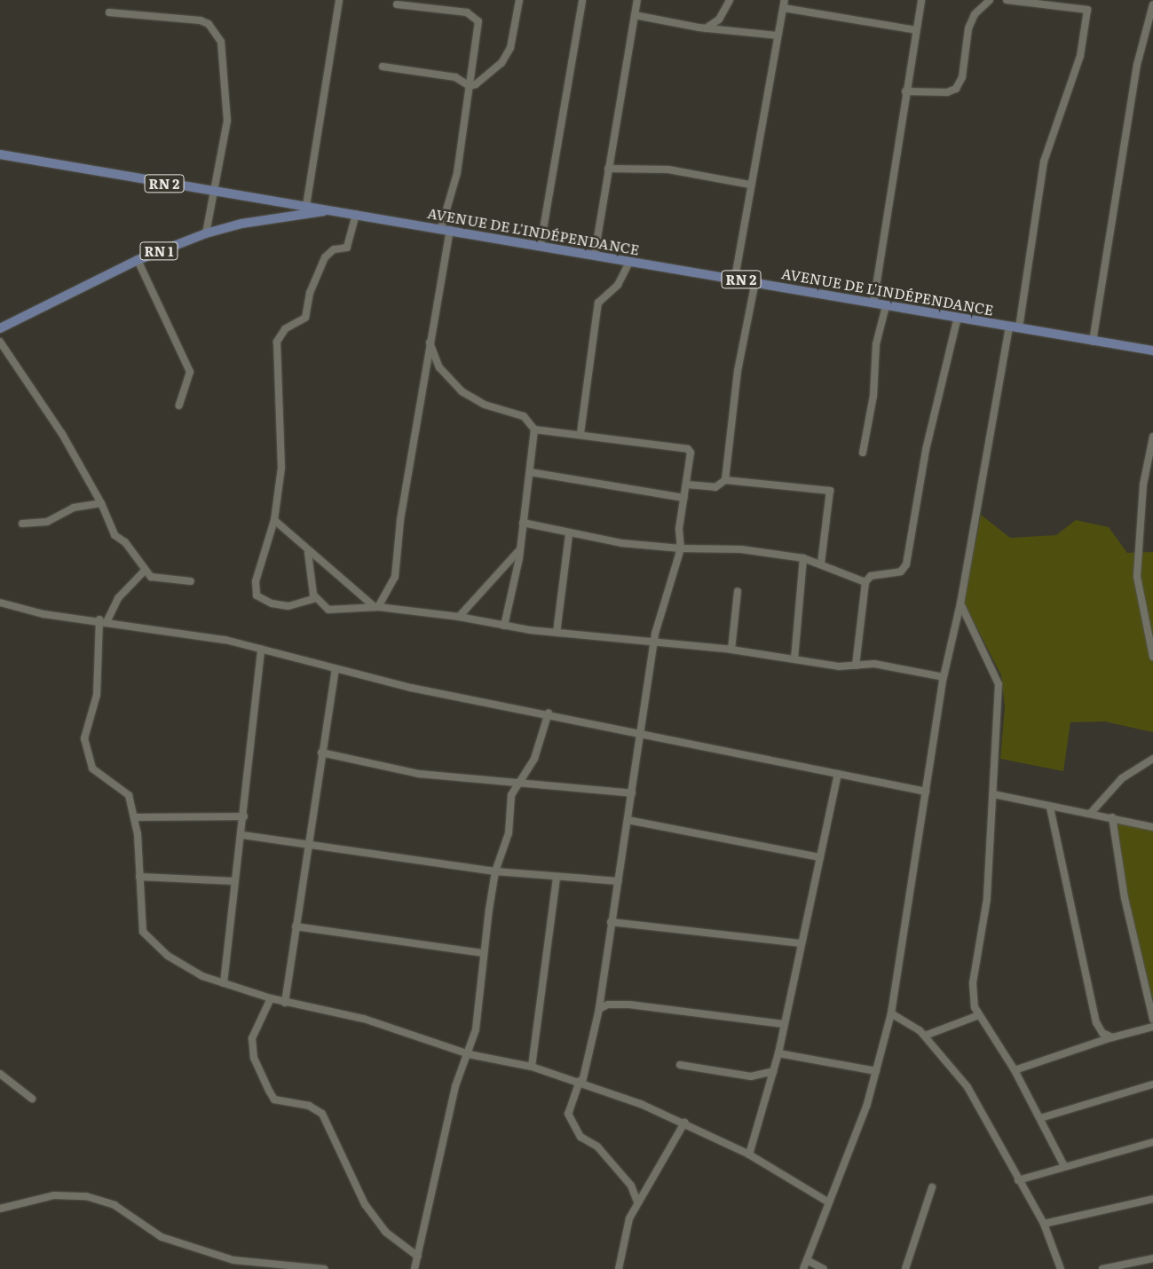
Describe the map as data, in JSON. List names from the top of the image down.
{
  "streets": {
    "main road": ["RN 2", "AVENUE DE L'INDÉPENDANCE", "RN 1"]
  },
  "crossings": [
    ["RN 2", "AVENUE DE L'INDÉPENDANCE"],
    ["RN 2", "RN 1"],
    ["AVENUE DE L'INDÉPENDANCE", "RN 1"]
  ]
}
